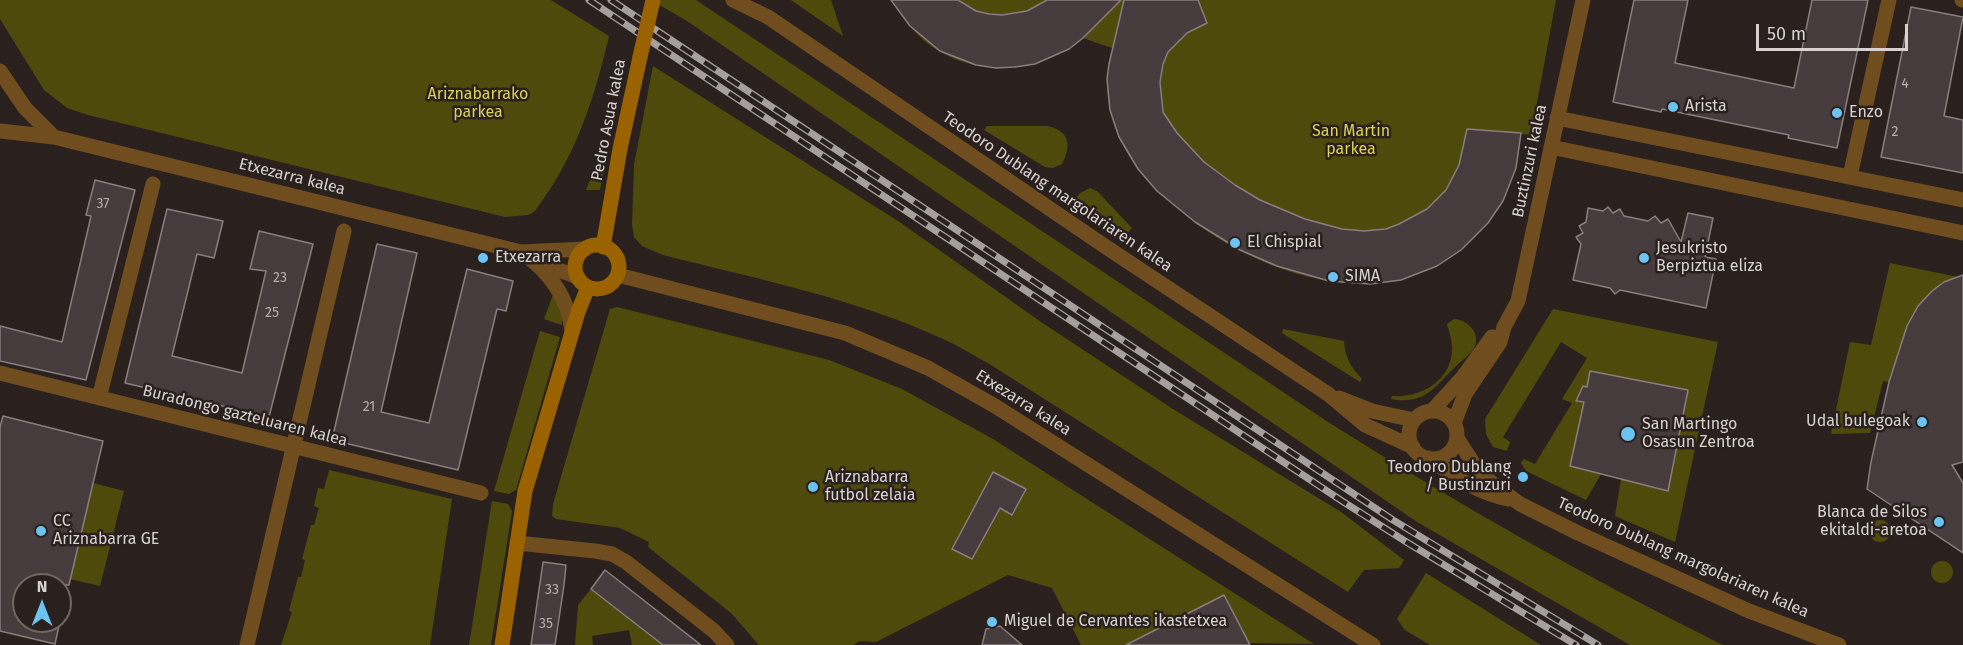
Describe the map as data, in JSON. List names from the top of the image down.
{
  "streets": {
    "main road": ["Pedro Asua kalea"],
    "street": [
      "Buztinzuri kalea",
      "Etxezarra kalea",
      "Teodoro Dublang margolariaren kalea",
      "Buradongo gazteluaren kalea"
    ]
  },
  "crossings": [
    ["Pedro Asua kalea", "Etxezarra kalea"]
  ],
  "parks": ["Ariznabarrako parkea", "San Martin parkea"],
  "places": [
    "Arista",
    "Enzo",
    "El Chispial",
    "Etxezarra",
    "Jesukristo Berpiztua eliza",
    "SIMA",
    "Udal bulegoak",
    "San Martingo Osasun Zentroa",
    "Teodoro Dublang / Bustinzuri",
    "Ariznabarra futbol zelaia",
    "Blanca de Silos ekitaldi-aretoa",
    "CC Ariznabarra GE",
    "Miguel de Cervantes ikastetxea"
  ],
  "house_numbers": [
    "4",
    "2",
    "37",
    "23",
    "25",
    "21",
    "33",
    "35"
  ],
  "scale_bar": "50 m",
  "north": "top"
}
